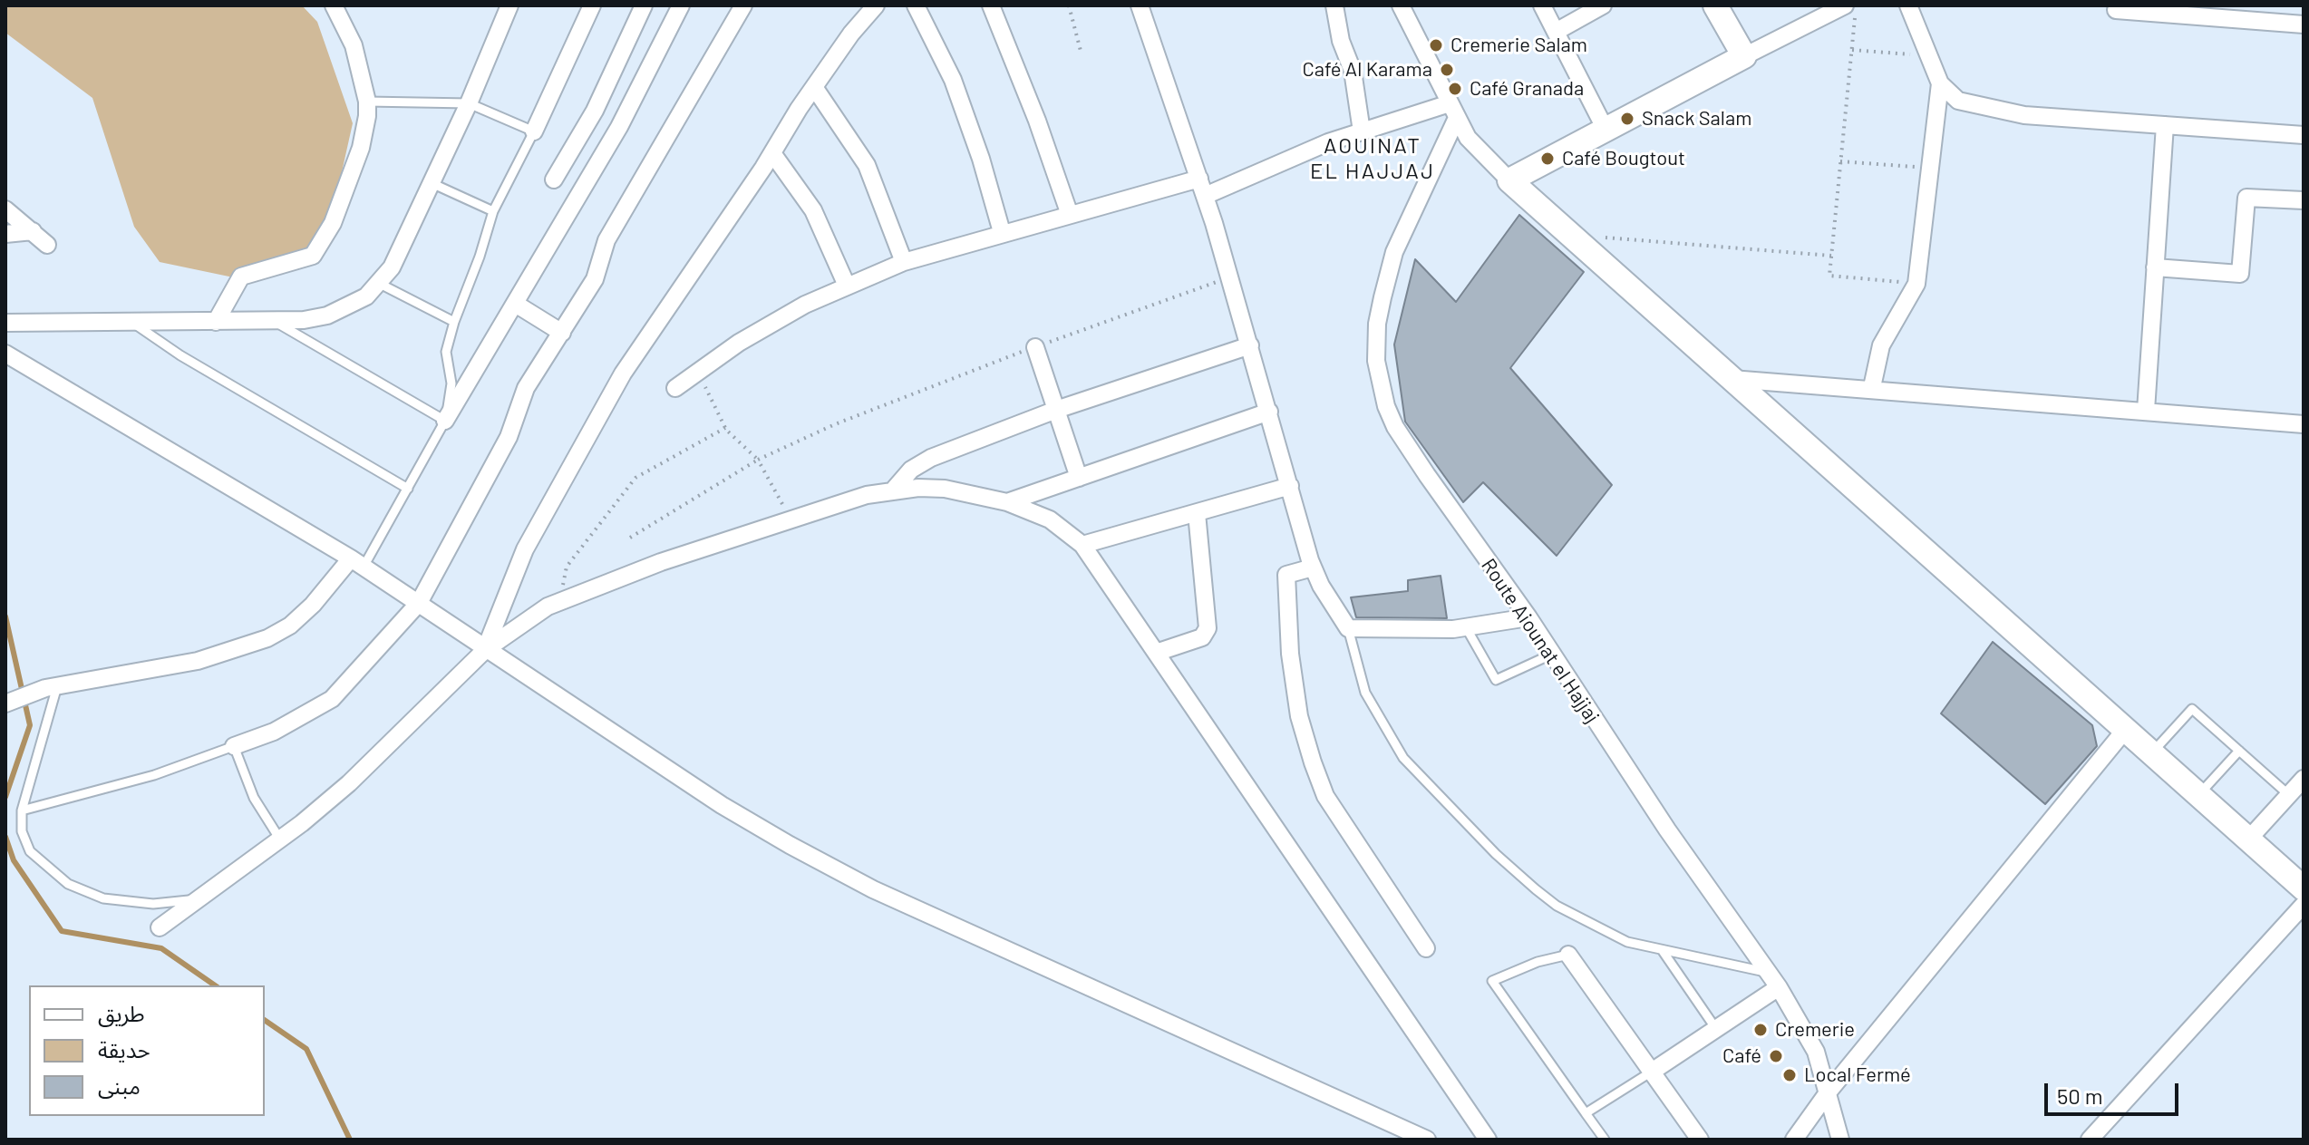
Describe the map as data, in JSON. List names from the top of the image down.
{
  "streets": {
    "street": ["Route Aiounat el Hajjaj"]
  },
  "districts": ["AOUINAT EL HAJJAJ"],
  "places": [
    "Cremerie Salam",
    "Café Al Karama",
    "Café Granada",
    "Snack Salam",
    "Café Bougtout",
    "Cremerie",
    "Café",
    "Local Fermé"
  ],
  "legend": ["طريق", "حديقة", "مبنى"],
  "scale_bar": "50 m"
}
